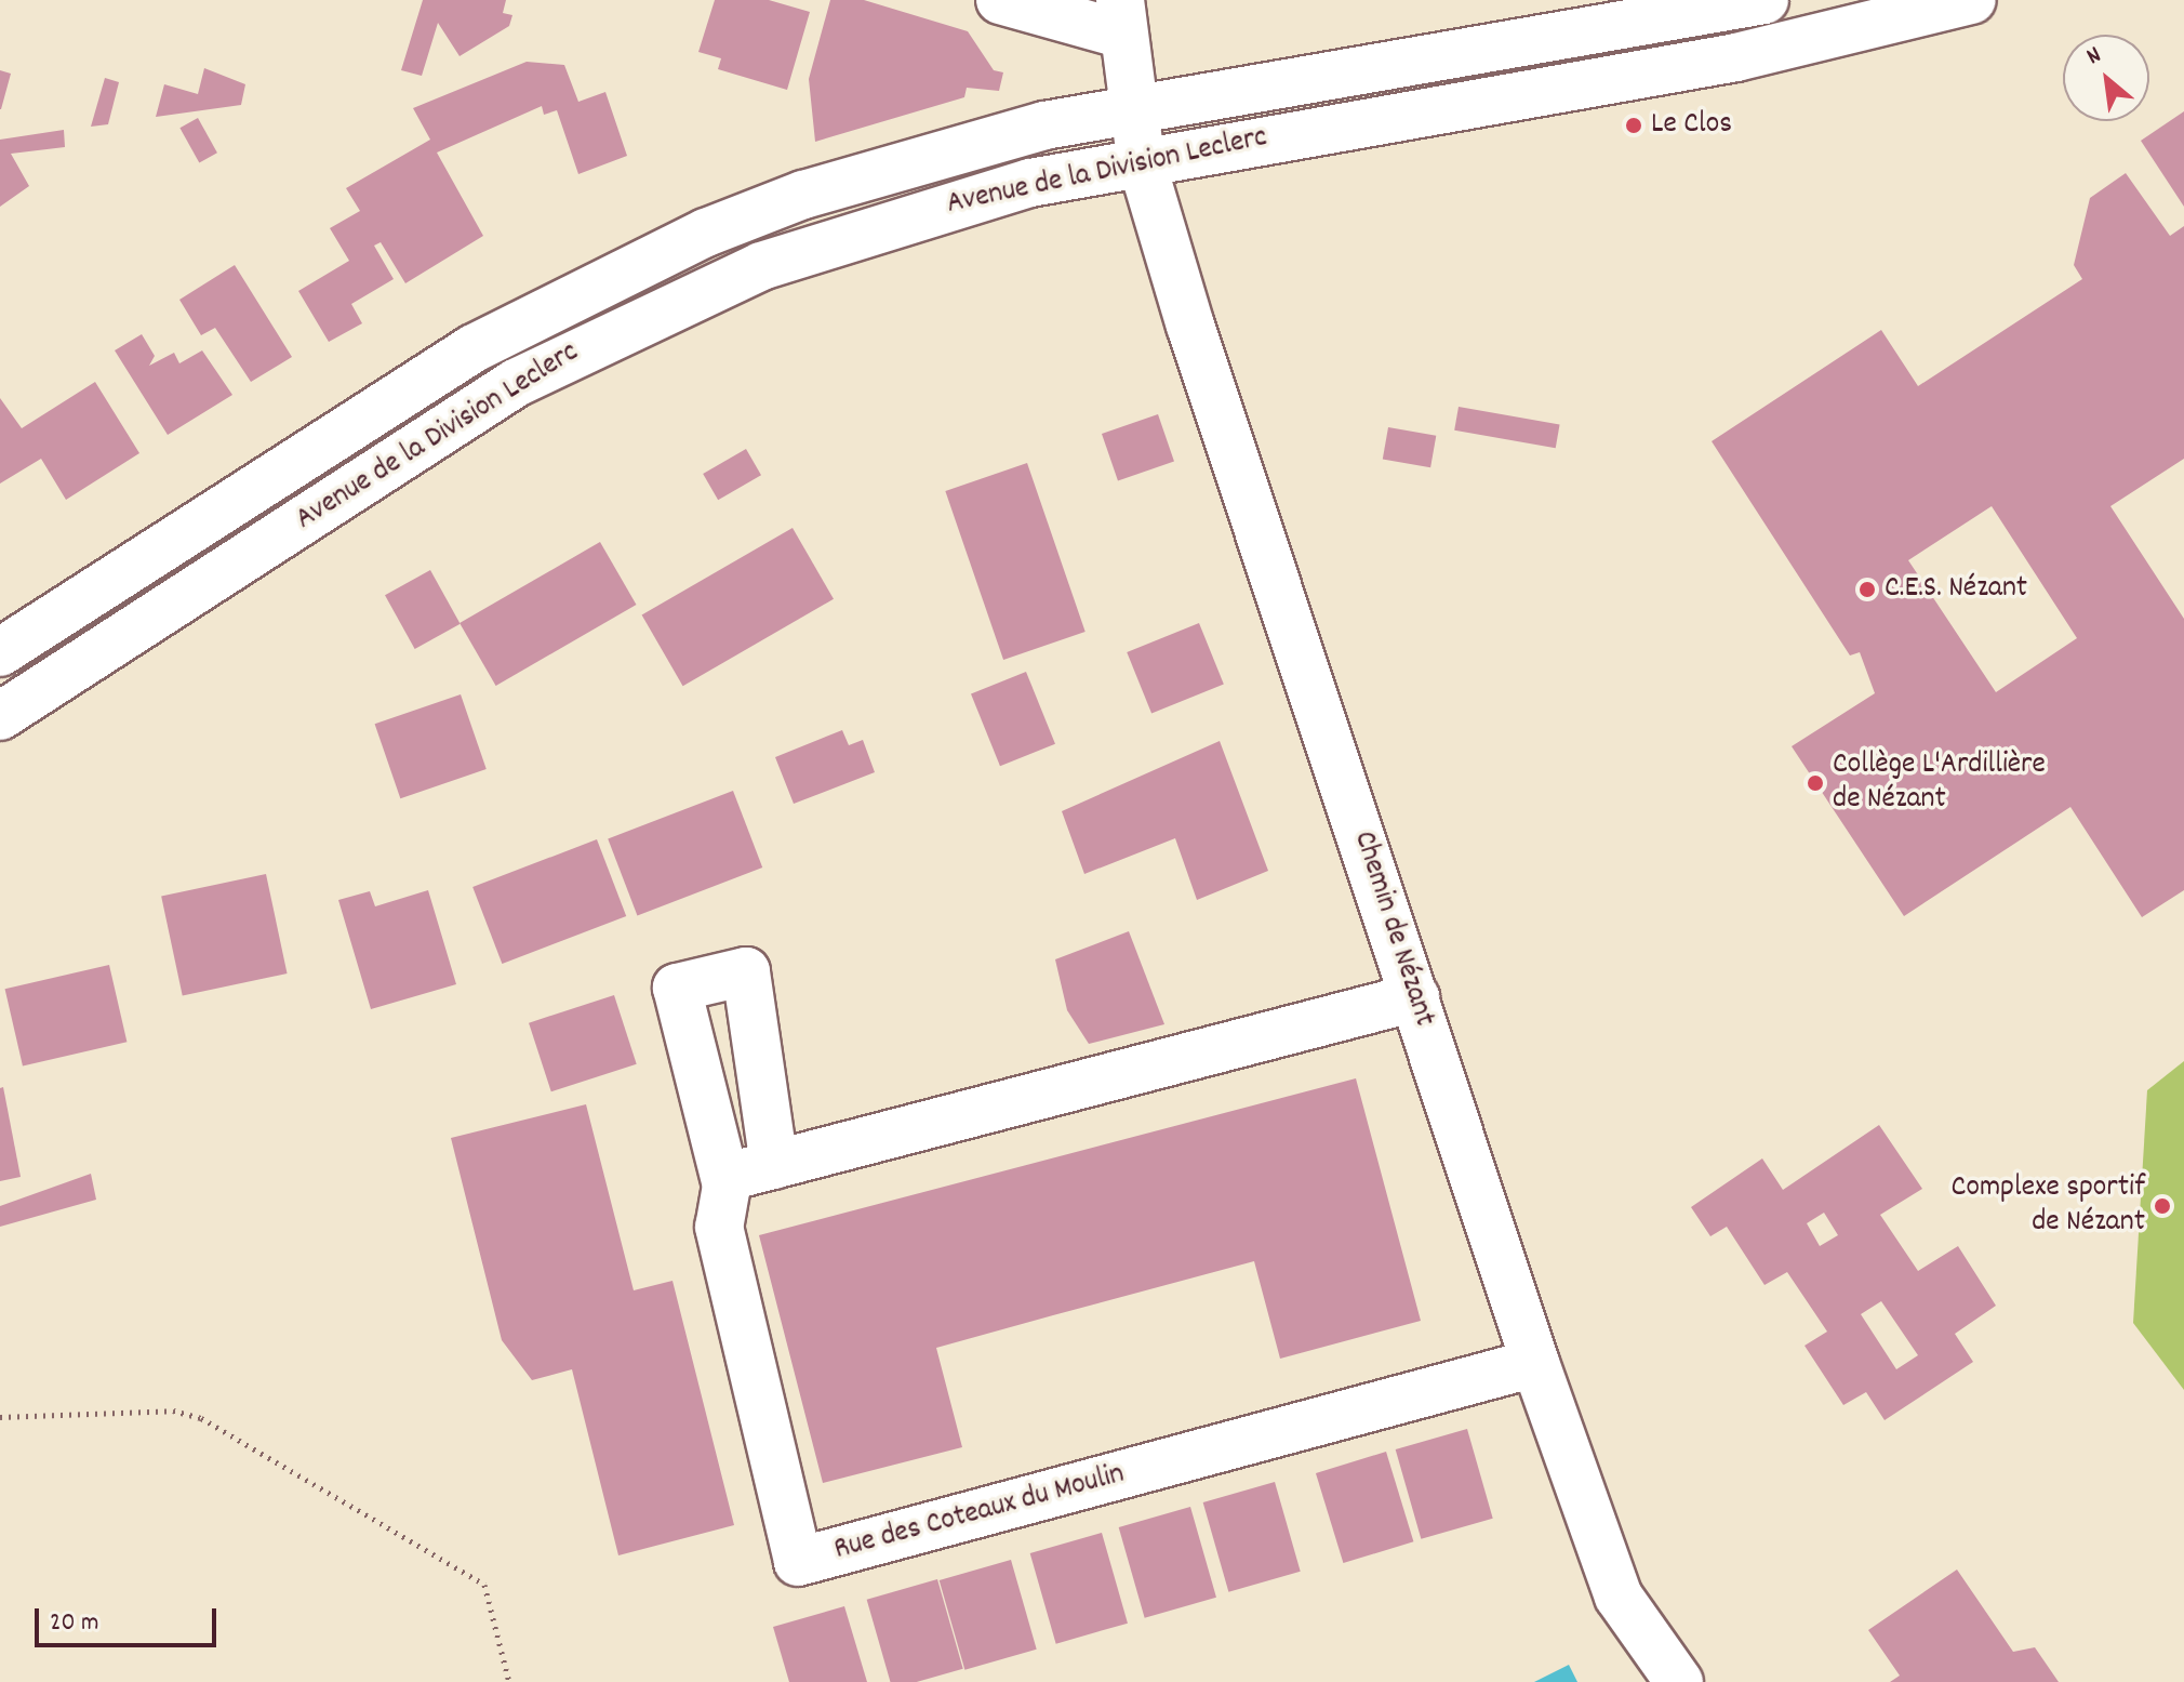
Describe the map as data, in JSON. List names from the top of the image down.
{
  "streets": {
    "street": ["Avenue de la Division Leclerc", "Chemin de Nézant", "Rue des Coteaux du Moulin"]
  },
  "crossings": [
    ["Avenue de la Division Leclerc", "Chemin de Nézant"],
    ["Chemin de Nézant", "Rue des Coteaux du Moulin"]
  ],
  "places": [
    "Le Clos",
    "C.E.S. Nézant",
    "Collège L'Ardillière de Nézant",
    "Complexe sportif de Nézant"
  ],
  "scale_bar": "20 m",
  "north": "top left"
}
